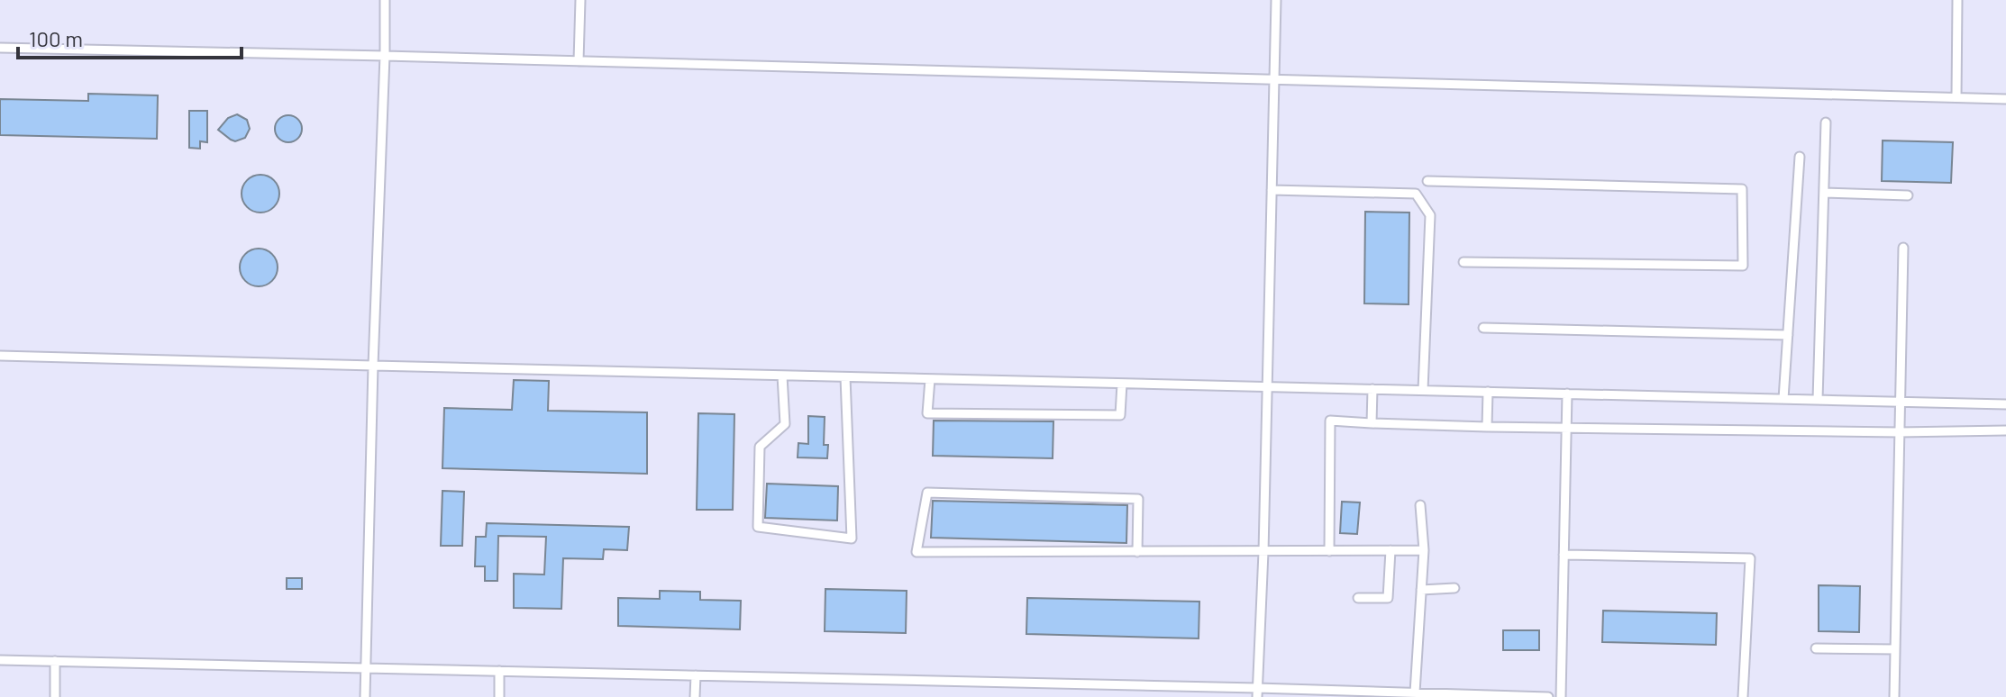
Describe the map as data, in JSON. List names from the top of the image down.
{
  "scale_bar": "100 m"
}
